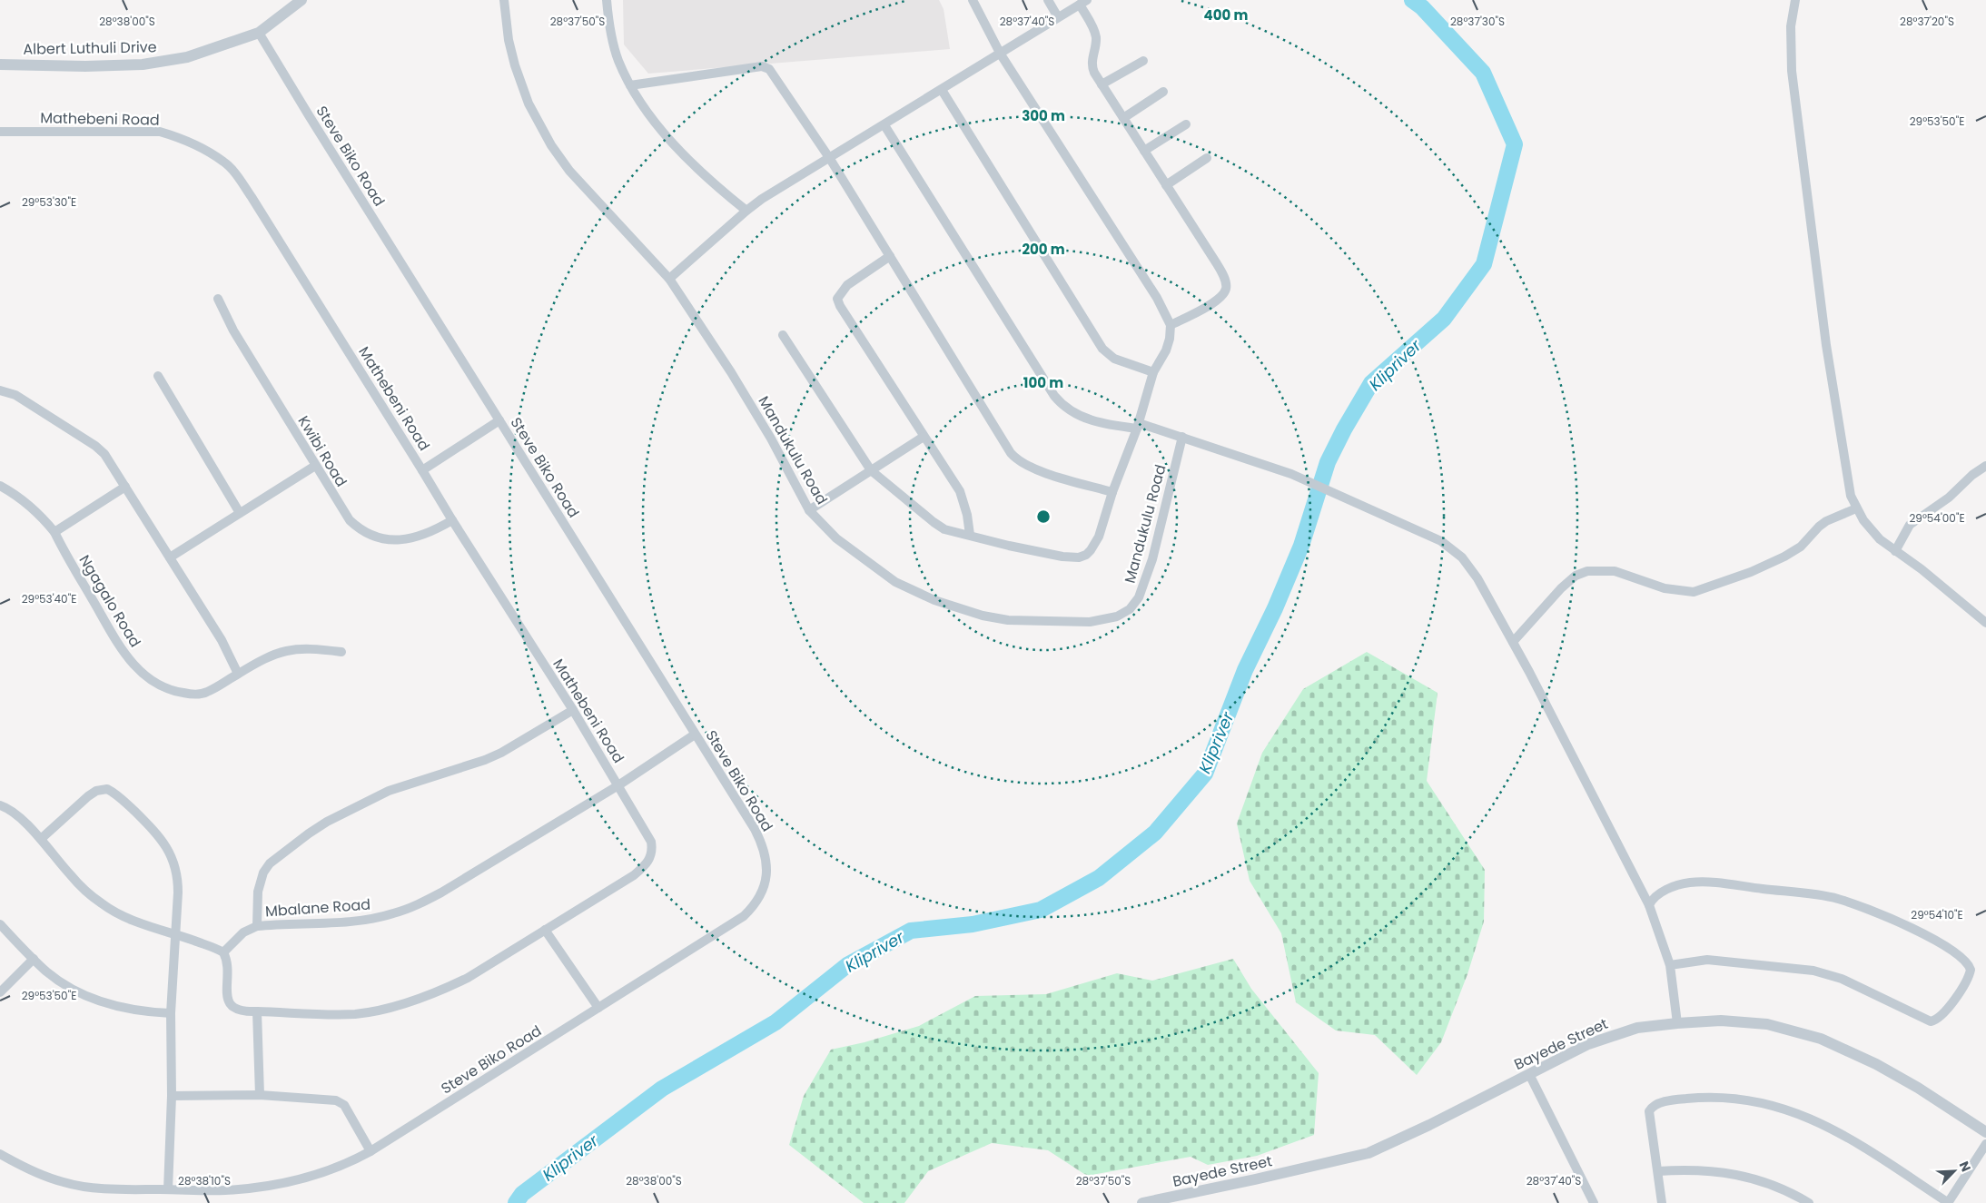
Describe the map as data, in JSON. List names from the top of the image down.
{
  "streets": {
    "street": [
      "Albert Luthuli Drive",
      "Mathebeni Road",
      "Steve Biko Road",
      "Mandukulu Road",
      "Kwibi Road",
      "Ngagalo Road",
      "Mbalane Road",
      "Bayede Street"
    ]
  },
  "crossings": [
    ["Albert Luthuli Drive", "Steve Biko Road"],
    ["Mathebeni Road", "Kwibi Road"],
    ["Mathebeni Road", "Mbalane Road"],
    ["Steve Biko Road", "Mbalane Road"]
  ],
  "water": ["Klipriver"],
  "north": "top right",
  "coordinates": [
    "28°38'00\"S",
    "28°37'50\"S",
    "28°37'40\"S",
    "28°37'30\"S",
    "28°37'20\"S",
    "29°53'50\"E",
    "29°53'30\"E",
    "29°54'00\"E",
    "29°53'40\"E",
    "29°54'10\"E",
    "28°38'10\"S"
  ],
  "rings": [
    "400 m",
    "300 m",
    "200 m",
    "100 m"
  ]
}
